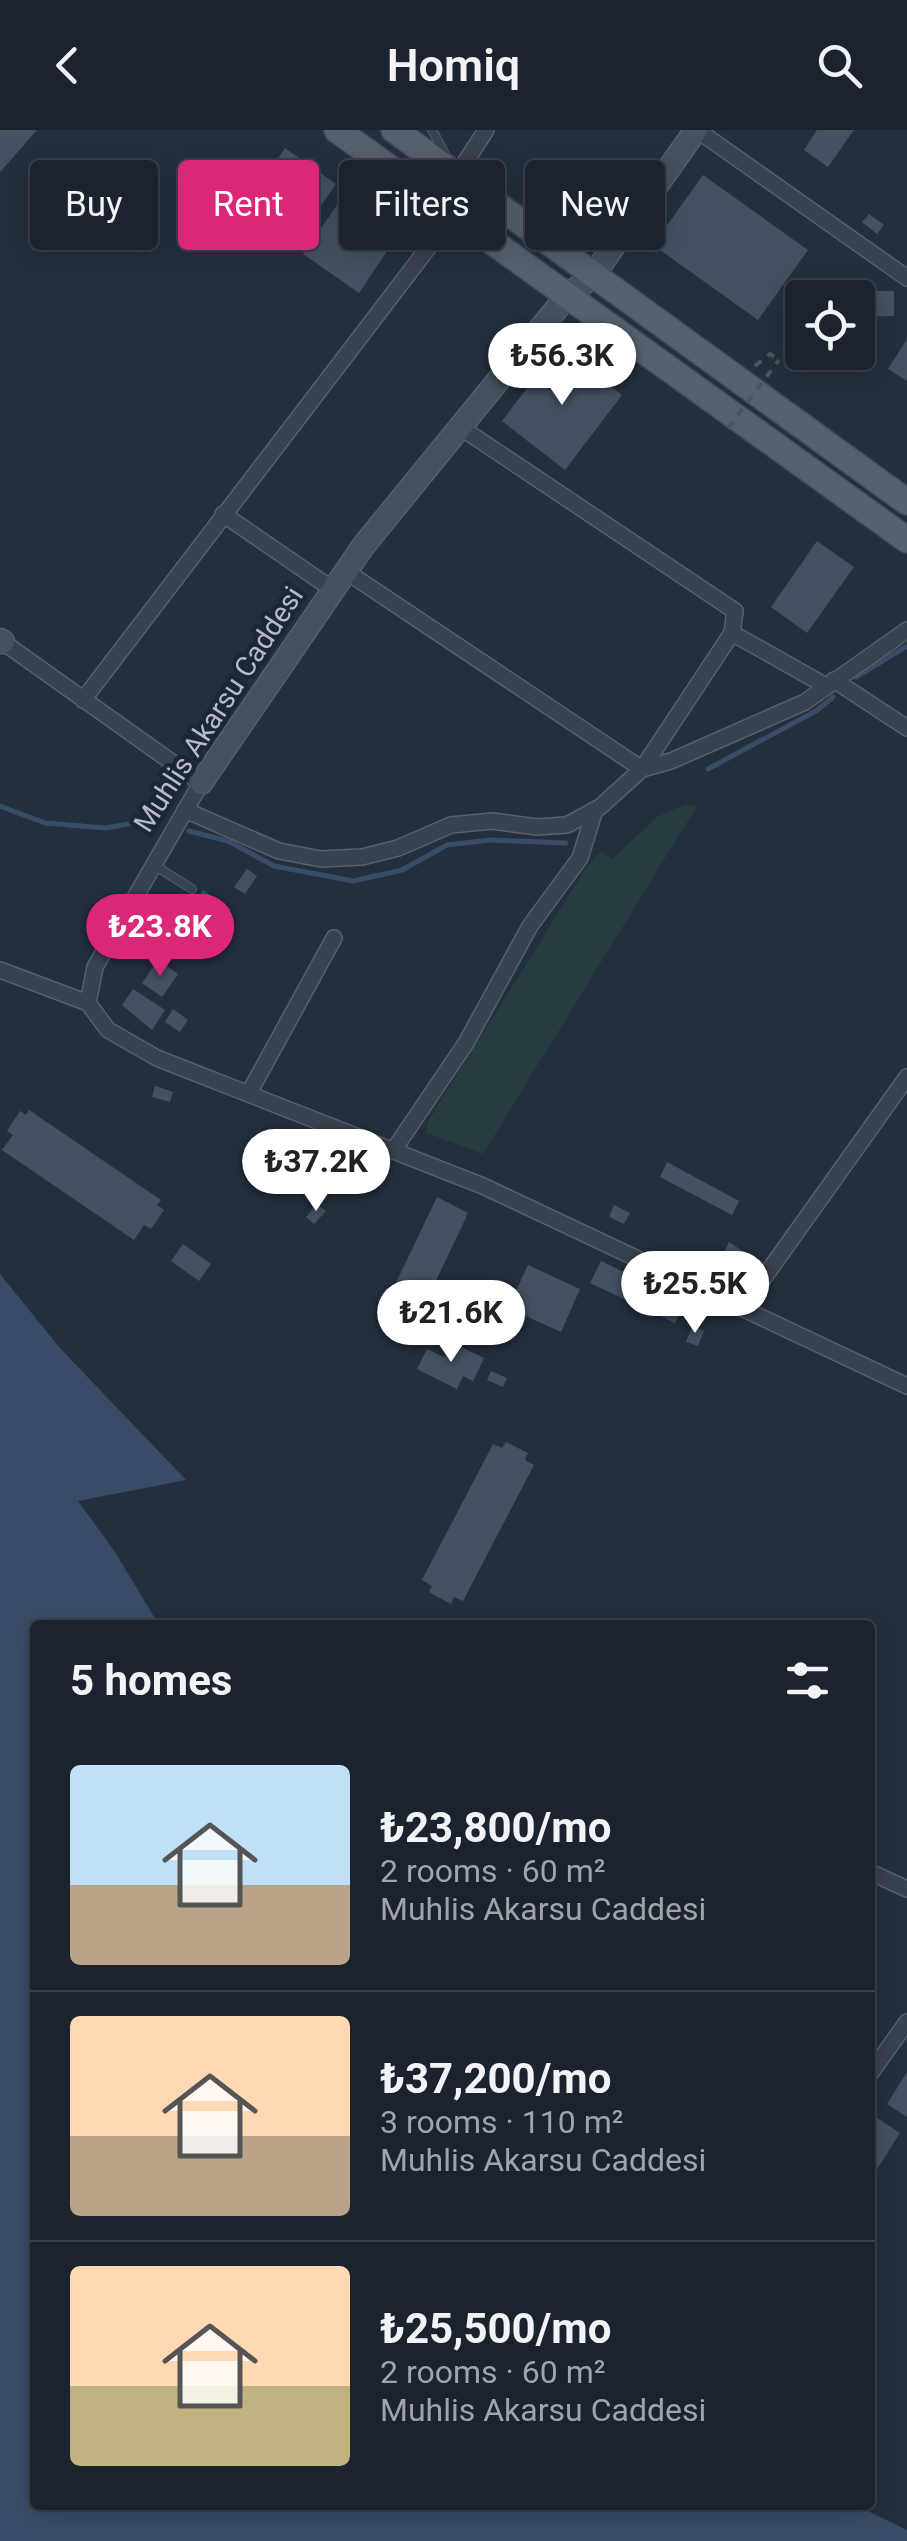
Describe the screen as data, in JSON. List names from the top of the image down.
{
  "streets": {
    "street": ["Muhlis Akarsu Caddesi"]
  },
  "page": {
    "header": "Homiq",
    "chip": [
      "Buy",
      "Rent",
      "Filters",
      "New"
    ],
    "price": [
      "₺56.3K",
      "₺23.8K",
      "₺37.2K",
      "₺25.5K",
      "₺21.6K"
    ],
    "heading": "5 homes",
    "list": [
      {
        "name": "₺23,800/mo",
        "note": "2 rooms · 60 m² · Muhlis Akarsu Caddesi"
      },
      {
        "name": "₺37,200/mo",
        "note": "3 rooms · 110 m² · Muhlis Akarsu Caddesi"
      },
      {
        "name": "₺25,500/mo",
        "note": "2 rooms · 60 m² · Muhlis Akarsu Caddesi"
      }
    ]
  }
}
